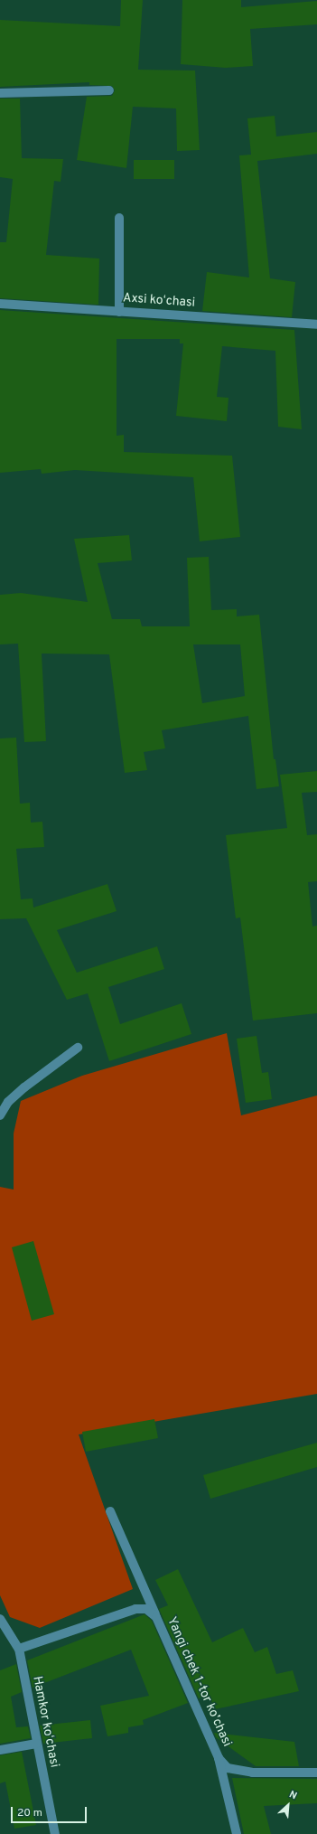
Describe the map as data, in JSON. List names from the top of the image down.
{
  "streets": {
    "street": ["Axsi koʻchasi", "Yangi chek 1-tor koʼchasi", "Hamkor koʻchasi"]
  },
  "crossings": [
    ["Yangi chek 1-tor koʼchasi", "Hamkor koʻchasi"]
  ],
  "scale_bar": "20 m",
  "north": "top right"
}
